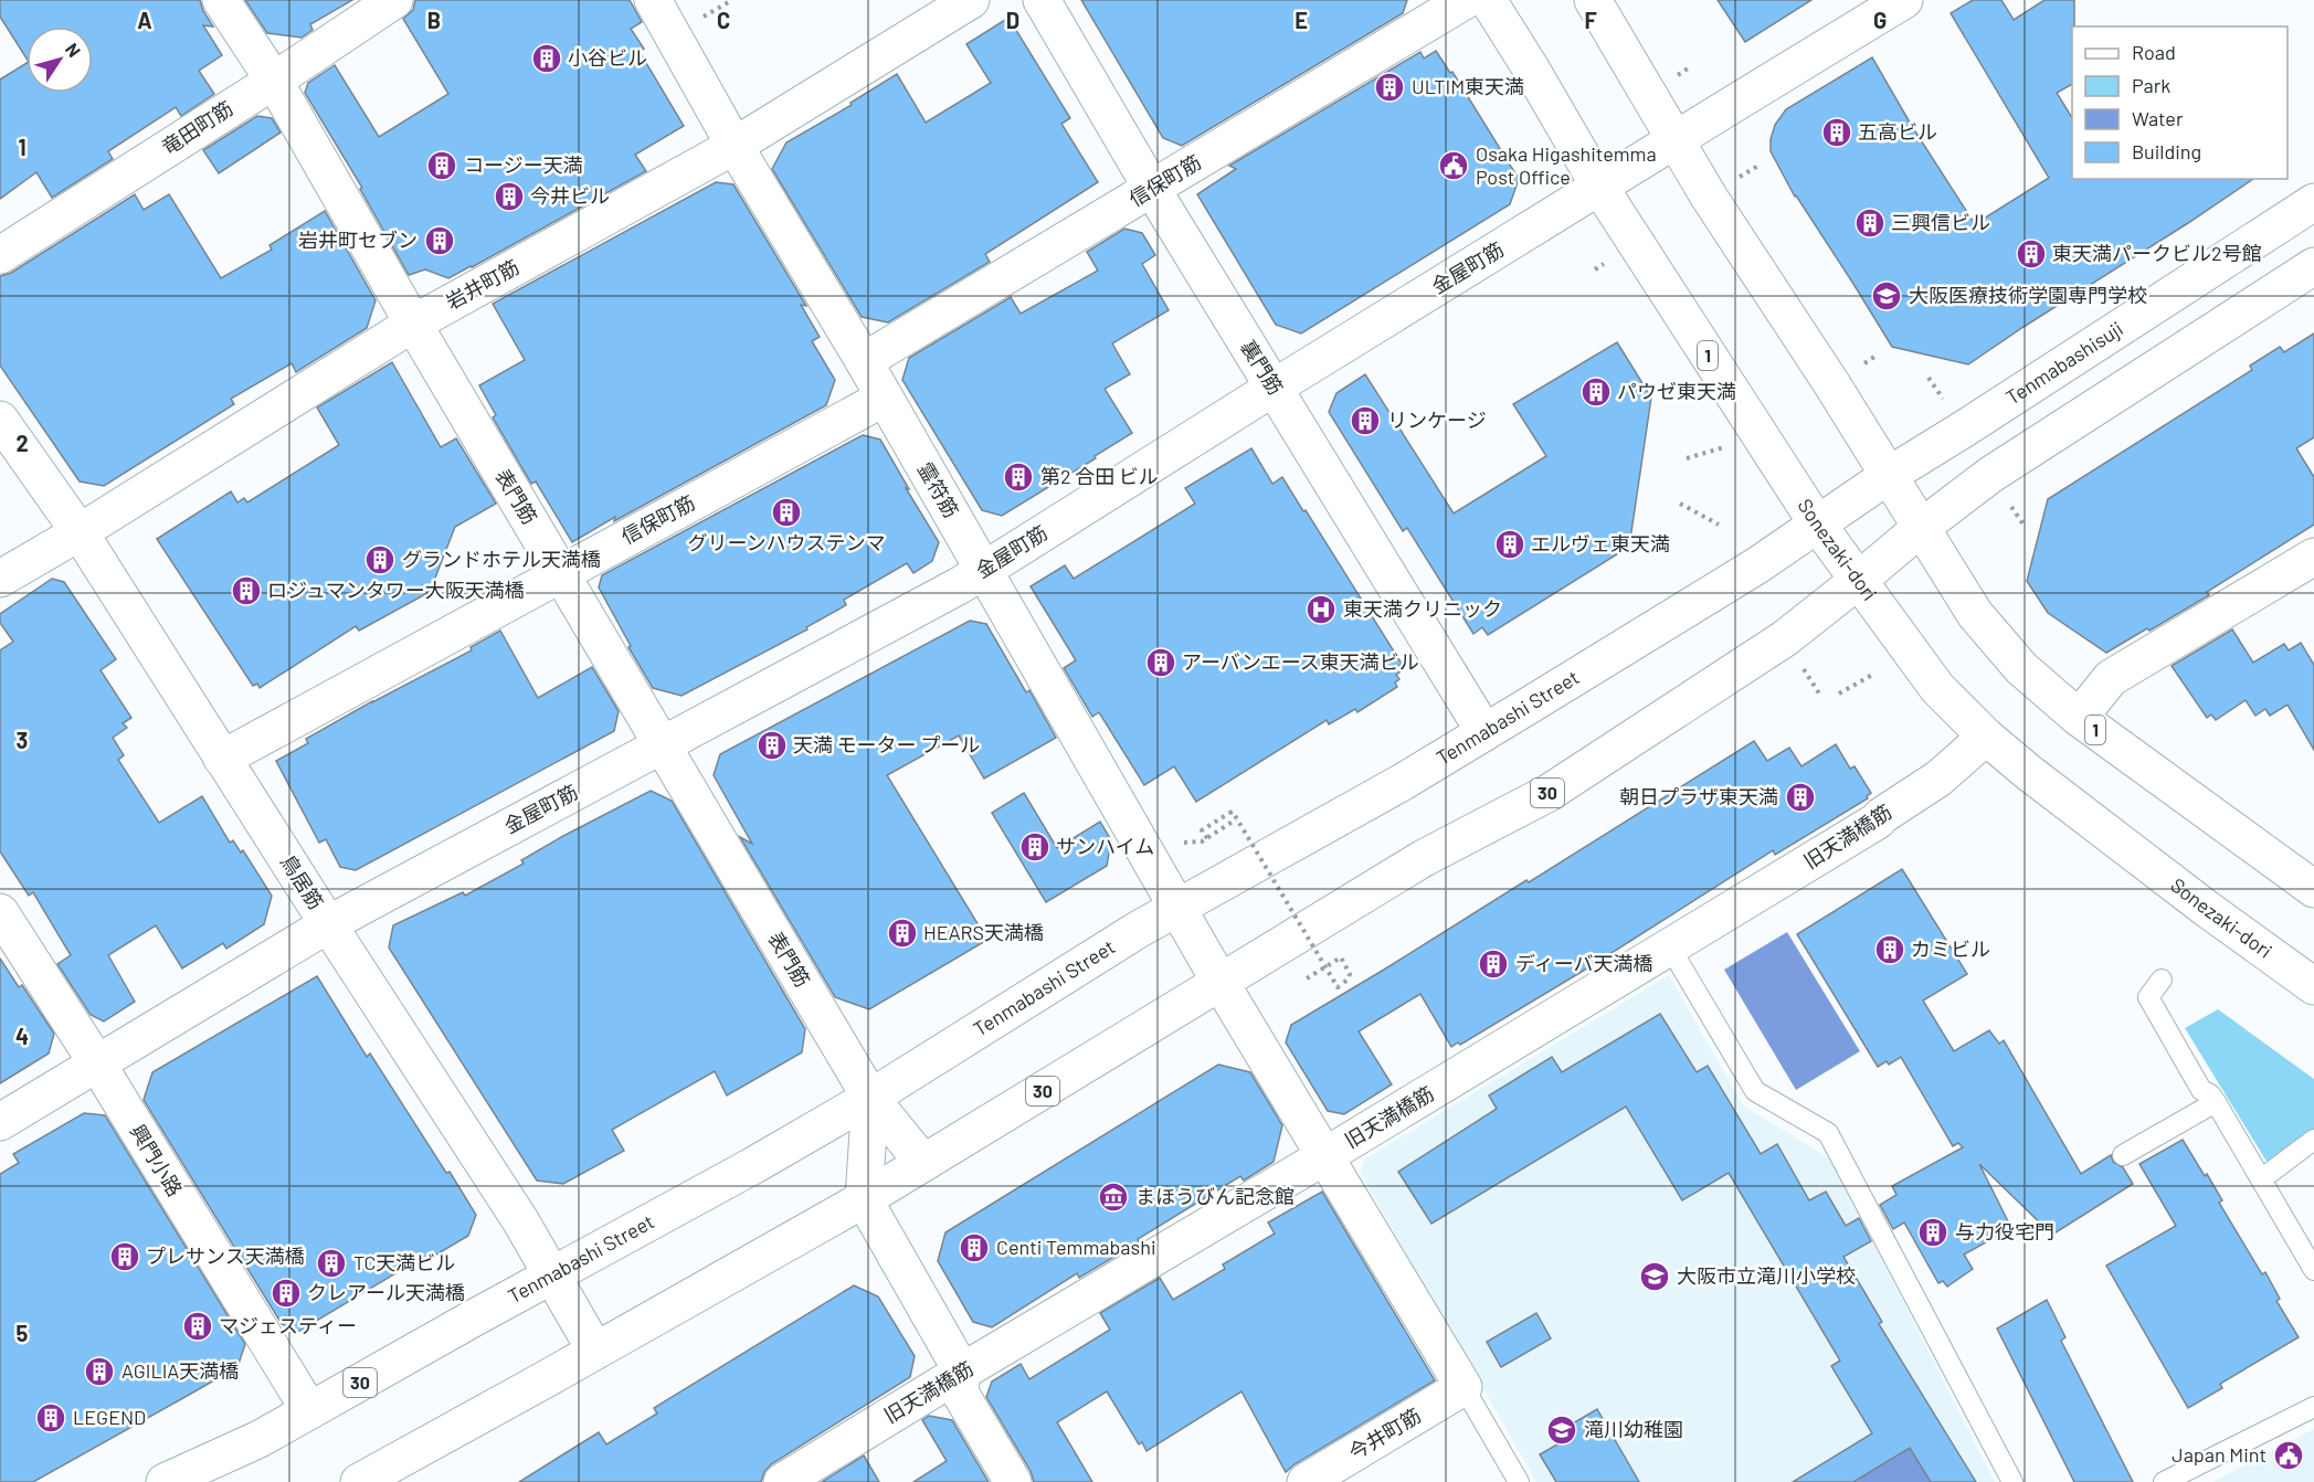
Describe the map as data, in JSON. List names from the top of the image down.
{
  "streets": {
    "main road": [
      "竜田町筋",
      "信保町筋",
      "金屋町筋",
      "岩井町筋",
      "1",
      "Tenmabashisuji",
      "裏門筋",
      "霊符筋",
      "表門筋",
      "Sonezaki-dori",
      "Tenmabashi Street",
      "30",
      "旧天満橋筋",
      "鳥居筋",
      "興門小路",
      "今井町筋"
    ]
  },
  "crossings": [
    ["竜田町筋", "表門筋"],
    ["信保町筋", "裏門筋"],
    ["信保町筋", "霊符筋"],
    ["信保町筋", "表門筋"],
    ["信保町筋", "鳥居筋"],
    ["金屋町筋", "1"],
    ["金屋町筋", "裏門筋"],
    ["金屋町筋", "霊符筋"],
    ["金屋町筋", "表門筋"],
    ["金屋町筋", "Sonezaki-dori"],
    ["金屋町筋", "鳥居筋"],
    ["金屋町筋", "興門小路"],
    ["岩井町筋", "霊符筋"],
    ["岩井町筋", "表門筋"],
    ["岩井町筋", "鳥居筋"],
    ["1", "Tenmabashisuji"],
    ["1", "30"],
    ["Tenmabashisuji", "Sonezaki-dori"],
    ["Tenmabashisuji", "Tenmabashi Street"],
    ["裏門筋", "Tenmabashi Street"],
    ["霊符筋", "Tenmabashi Street"],
    ["霊符筋", "30"],
    ["霊符筋", "旧天満橋筋"],
    ["霊符筋", "今井町筋"],
    ["表門筋", "Tenmabashi Street"],
    ["表門筋", "30"],
    ["Sonezaki-dori", "Tenmabashi Street"],
    ["Sonezaki-dori", "30"],
    ["Sonezaki-dori", "旧天満橋筋"],
    ["Tenmabashi Street", "鳥居筋"],
    ["Tenmabashi Street", "興門小路"],
    ["30", "鳥居筋"]
  ],
  "places": {
    "building": [
      "小谷ビル",
      "ULTIM東天満",
      "五高ビル",
      "コージー天満",
      "今井ビル",
      "三興信ビル",
      "岩井町セブン",
      "東天満パークビル2号館",
      "パウゼ東天満",
      "リンケージ",
      "第2 合田 ビル",
      "グリーンハウステンマ",
      "エルヴェ東天満",
      "グランドホテル天満橋",
      "ロジュマンタワー大阪天満橋",
      "アーバンエース東天満ビル",
      "天満 モーター プール",
      "朝日プラザ東天満",
      "サンハイム",
      "HEARS天満橋",
      "カミビル",
      "ディーバ天満橋",
      "与力役宅門",
      "Centi Temmabashi",
      "プレサンス天満橋",
      "TC天満ビル",
      "クレアール天満橋",
      "マジェスティー",
      "AGILIA天満橋",
      "LEGEND"
    ],
    "public building": ["Osaka Higashitemma Post Office", "Japan Mint"],
    "school or university": ["大阪医療技術学園専門学校", "大阪市立滝川小学校", "滝川幼稚園"],
    "hospital": ["東天満クリニック"],
    "museum": ["まほうびん記念館"]
  },
  "legend": [
    "Road",
    "Park",
    "Water",
    "Building"
  ],
  "north": "top right",
  "grid": {
    "columns": [
      "A",
      "B",
      "C",
      "D",
      "E",
      "F",
      "G"
    ],
    "rows": [
      "1",
      "2",
      "3",
      "4",
      "5"
    ]
  }
}
